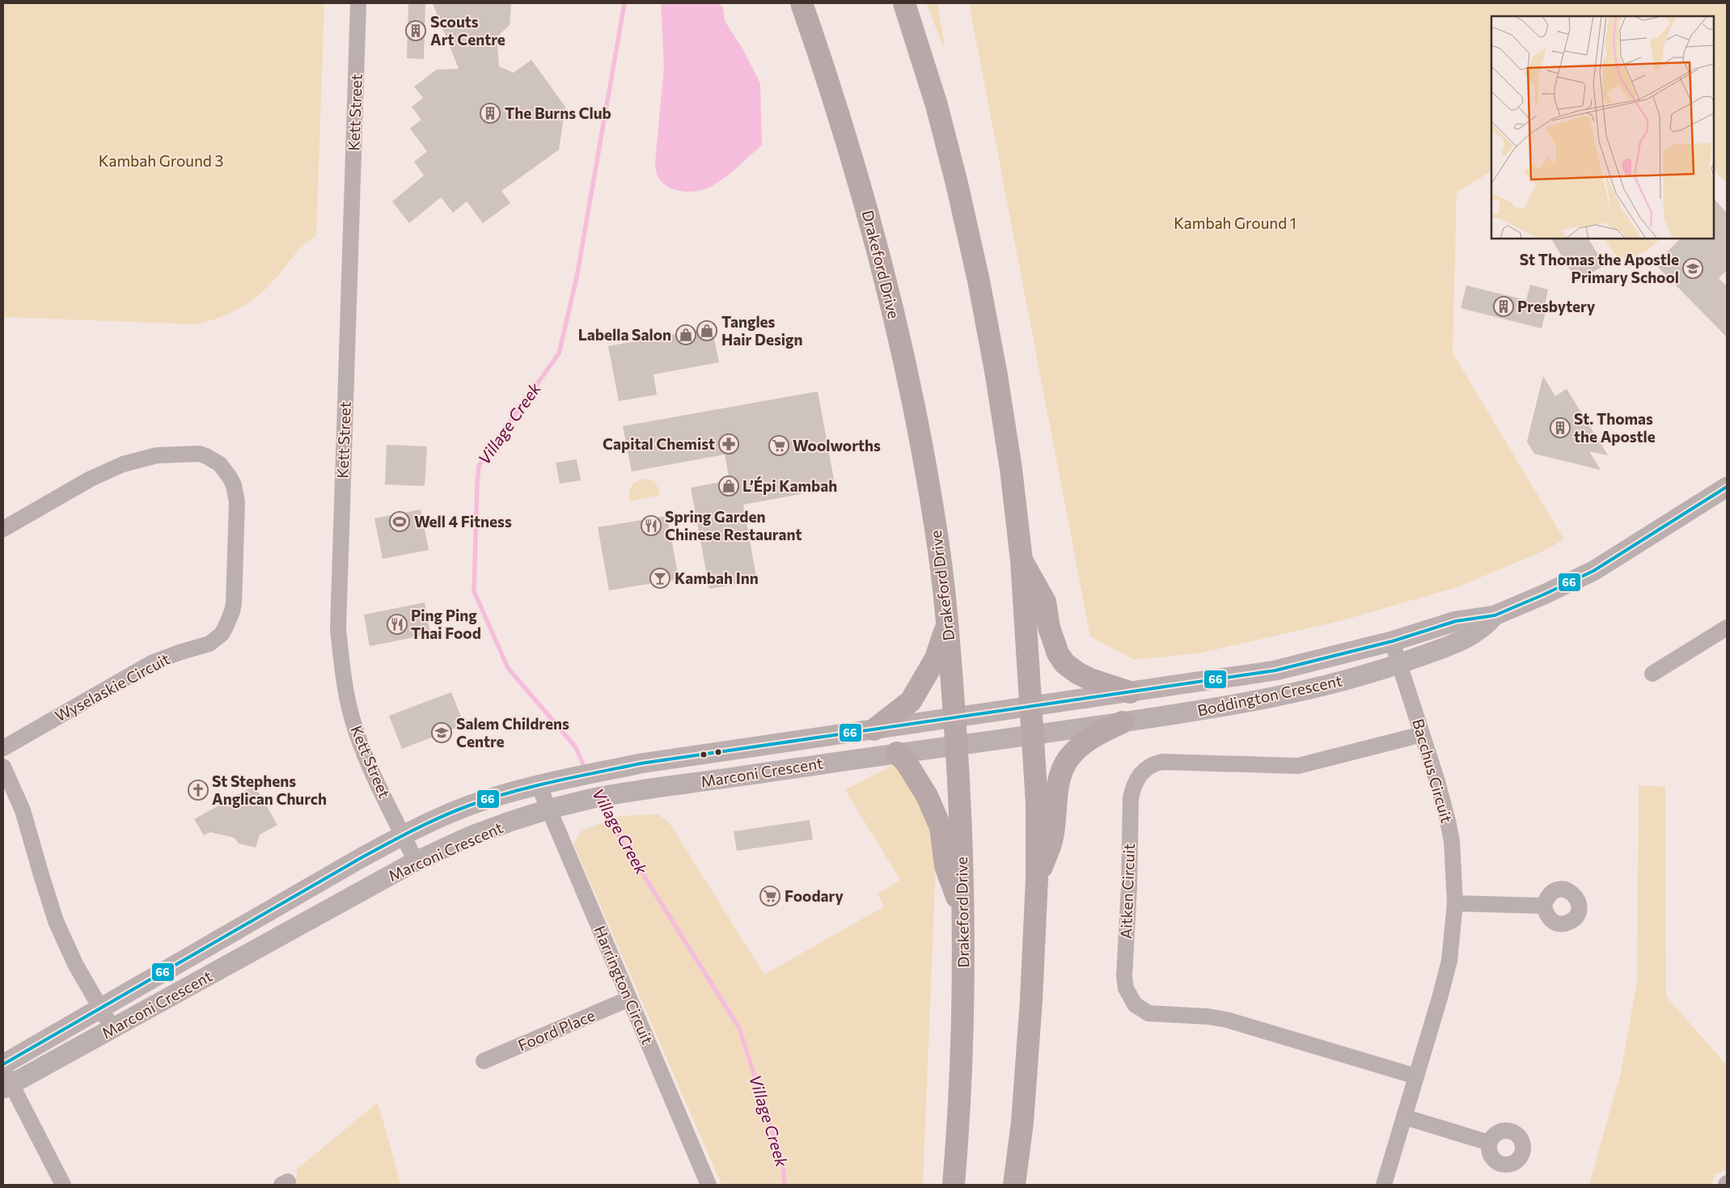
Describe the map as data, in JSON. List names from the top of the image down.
{
  "streets": {
    "highway": ["Drakeford Drive"],
    "street": [
      "Kett Street",
      "Wyselaskie Circuit",
      "Boddington Crescent",
      "Bacchus Circuit",
      "Marconi Crescent",
      "Aitken Circuit",
      "Harrington Circuit",
      "Foord Place"
    ]
  },
  "crossings": [
    ["Kett Street", "Marconi Crescent"],
    ["Drakeford Drive", "Boddington Crescent"],
    ["Drakeford Drive", "Marconi Crescent"],
    ["Boddington Crescent", "Bacchus Circuit"],
    ["Boddington Crescent", "Marconi Crescent"],
    ["Bacchus Circuit", "Aitken Circuit"],
    ["Marconi Crescent", "Harrington Circuit"],
    ["Harrington Circuit", "Foord Place"]
  ],
  "water": ["Village Creek"],
  "parks": ["Kambah Ground 3", "Kambah Ground 1"],
  "places": {
    "building": [
      "Scouts Art Centre",
      "The Burns Club",
      "Presbytery",
      "St. Thomas the Apostle"
    ],
    "school or university": ["St Thomas the Apostle Primary School", "Salem Childrens Centre"],
    "shop": ["Tangles Hair Design", "Labella Salon", "L’Épi Kambah"],
    "pharmacy": ["Capital Chemist"],
    "supermarket": ["Woolworths", "Foodary"],
    "sports": ["Well 4 Fitness"],
    "restaurant": ["Spring Garden Chinese Restaurant", "Ping Ping Thai Food"],
    "bar": ["Kambah Inn"],
    "church": ["St Stephens Anglican Church"]
  },
  "lines": ["transit line 66"]
}
